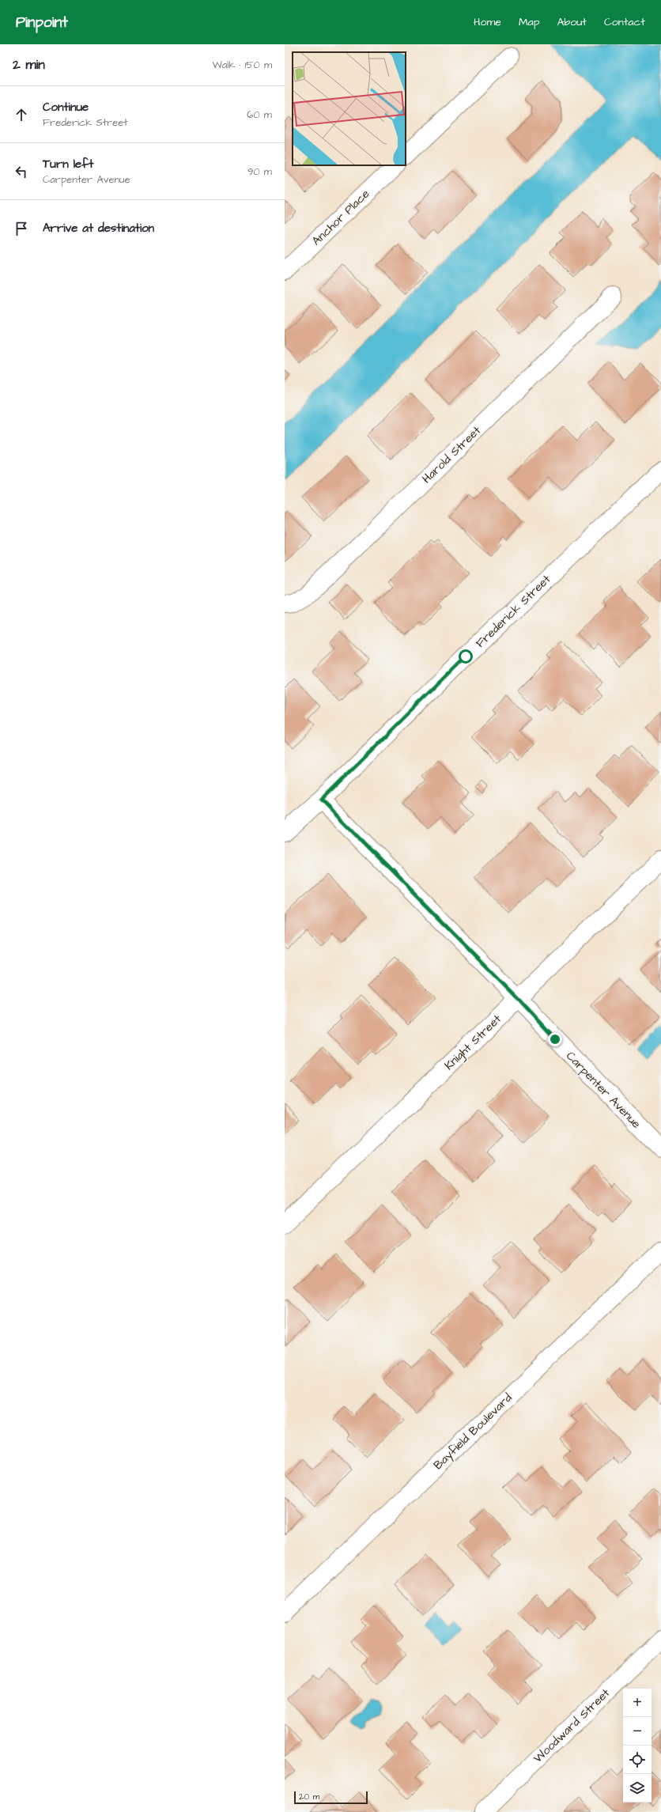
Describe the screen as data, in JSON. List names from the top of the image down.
{
  "streets": {
    "street": [
      "Anchor Place",
      "Harold Street",
      "Frederick Street",
      "Knight Street",
      "Carpenter Avenue",
      "Bayfield Boulevard",
      "Woodward Street"
    ]
  },
  "crossings": [
    ["Frederick Street", "Carpenter Avenue"],
    ["Knight Street", "Carpenter Avenue"]
  ],
  "scale_bar": "20 m",
  "page": {
    "header": "Pinpoint",
    "nav": [
      "Home",
      "Map",
      "About",
      "Contact"
    ],
    "heading": ["2 min", "Walk · 150 m"],
    "list": [
      ["Continue", "Frederick Street", "60 m"],
      ["Turn left", "Carpenter Avenue", "90 m"],
      "Arrive at destination"
    ],
    "map_buttons": ["+", "−"],
    "scale": "20 m"
  }
}
